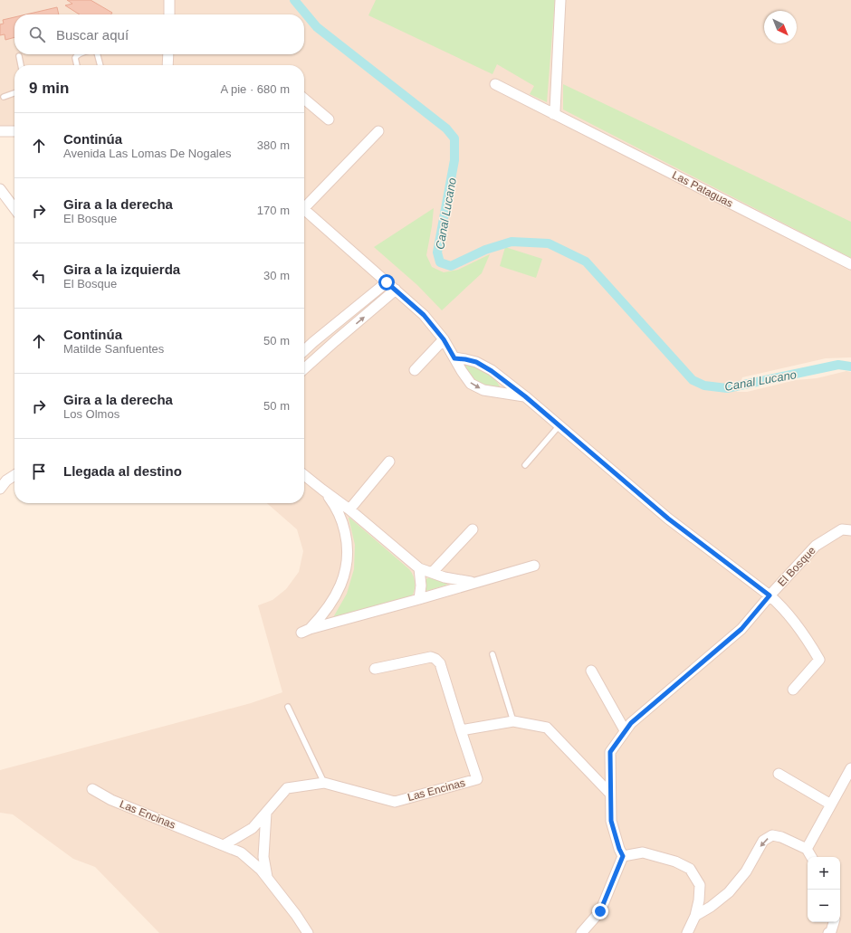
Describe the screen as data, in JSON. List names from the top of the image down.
{
  "streets": {
    "street": ["Las Pataguas", "El Bosque", "Las Encinas"]
  },
  "water": ["Canal Lucano"],
  "north": "bottom right",
  "page": {
    "search": "Buscar aquí",
    "heading": ["9 min", "A pie · 680 m"],
    "list": [
      ["Continúa", "Avenida Las Lomas De Nogales", "380 m"],
      ["Gira a la derecha", "El Bosque", "170 m"],
      ["Gira a la izquierda", "El Bosque", "30 m"],
      ["Continúa", "Matilde Sanfuentes", "50 m"],
      ["Gira a la derecha", "Los Olmos", "50 m"],
      "Llegada al destino"
    ],
    "map_buttons": ["+", "−"]
  }
}
